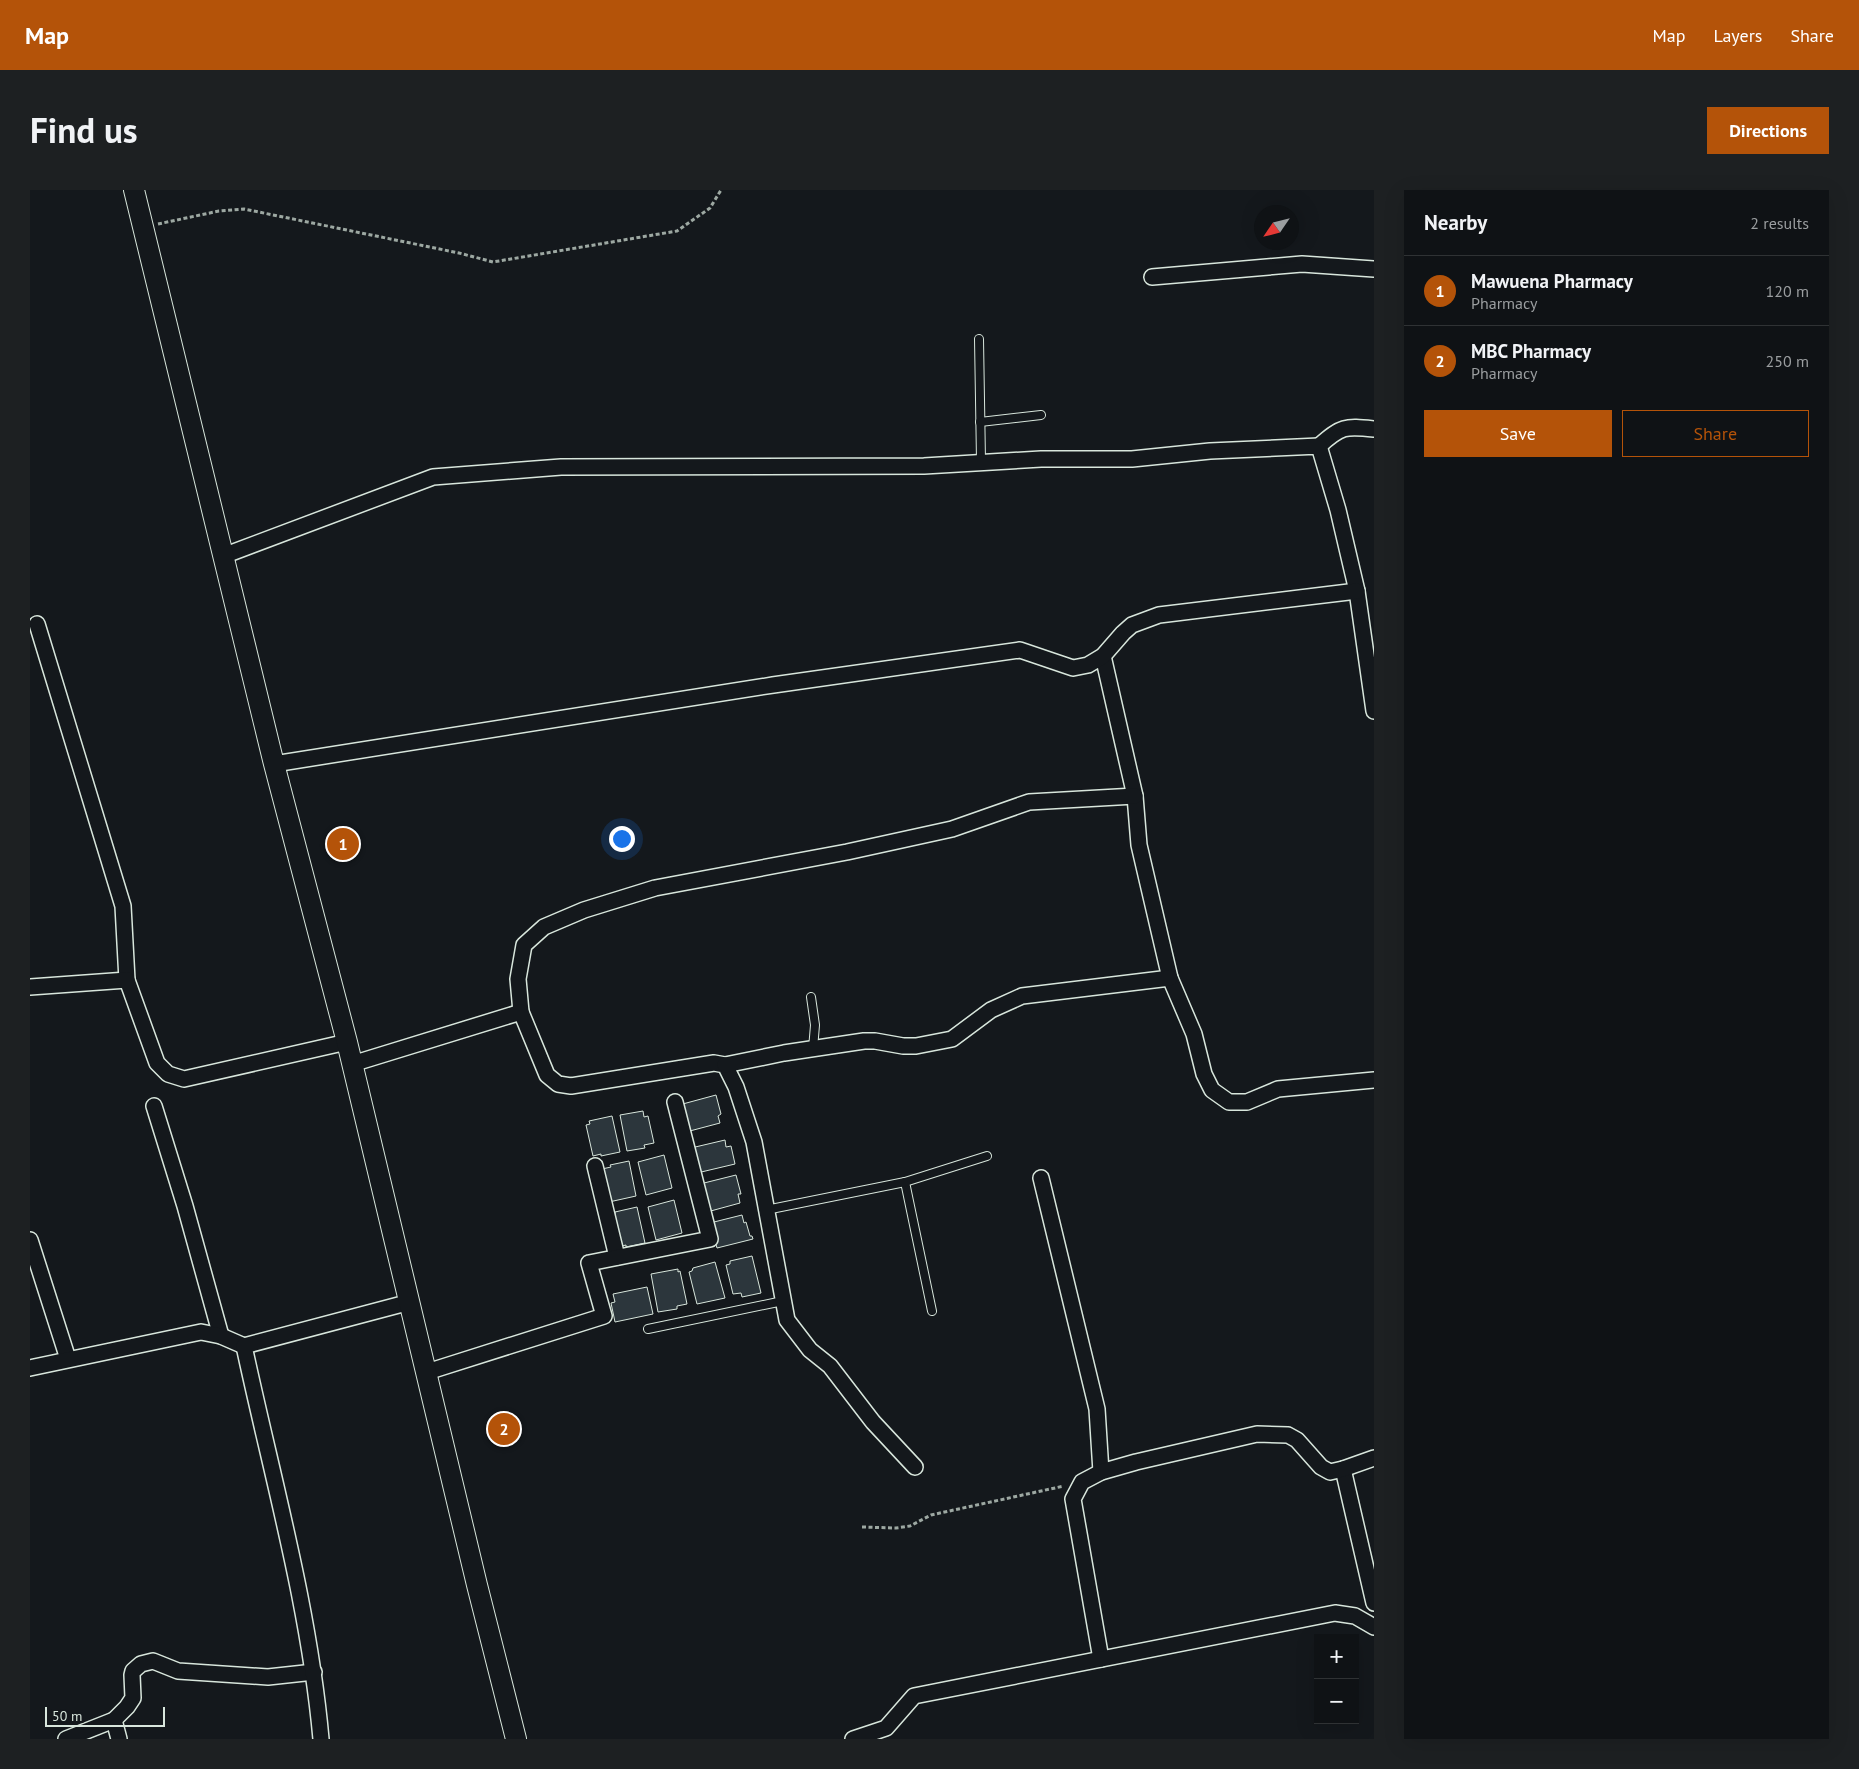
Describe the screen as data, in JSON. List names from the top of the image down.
{
  "scale_bar": "50 m",
  "north": "bottom left",
  "page": {
    "header": "Map",
    "nav": ["Map", "Layers", "Share"],
    "title": "Find us",
    "buttons": [
      "Directions",
      ["Save", "Share"]
    ],
    "heading": ["Nearby", "2 results"],
    "list": [
      {
        "mark": "1",
        "name": "Mawuena Pharmacy",
        "note": "Pharmacy",
        "value": "120 m"
      },
      {
        "mark": "2",
        "name": "MBC Pharmacy",
        "note": "Pharmacy",
        "value": "250 m"
      }
    ],
    "pins": ["1", "2"],
    "map_buttons": ["+", "−"],
    "scale": "50 m"
  }
}
